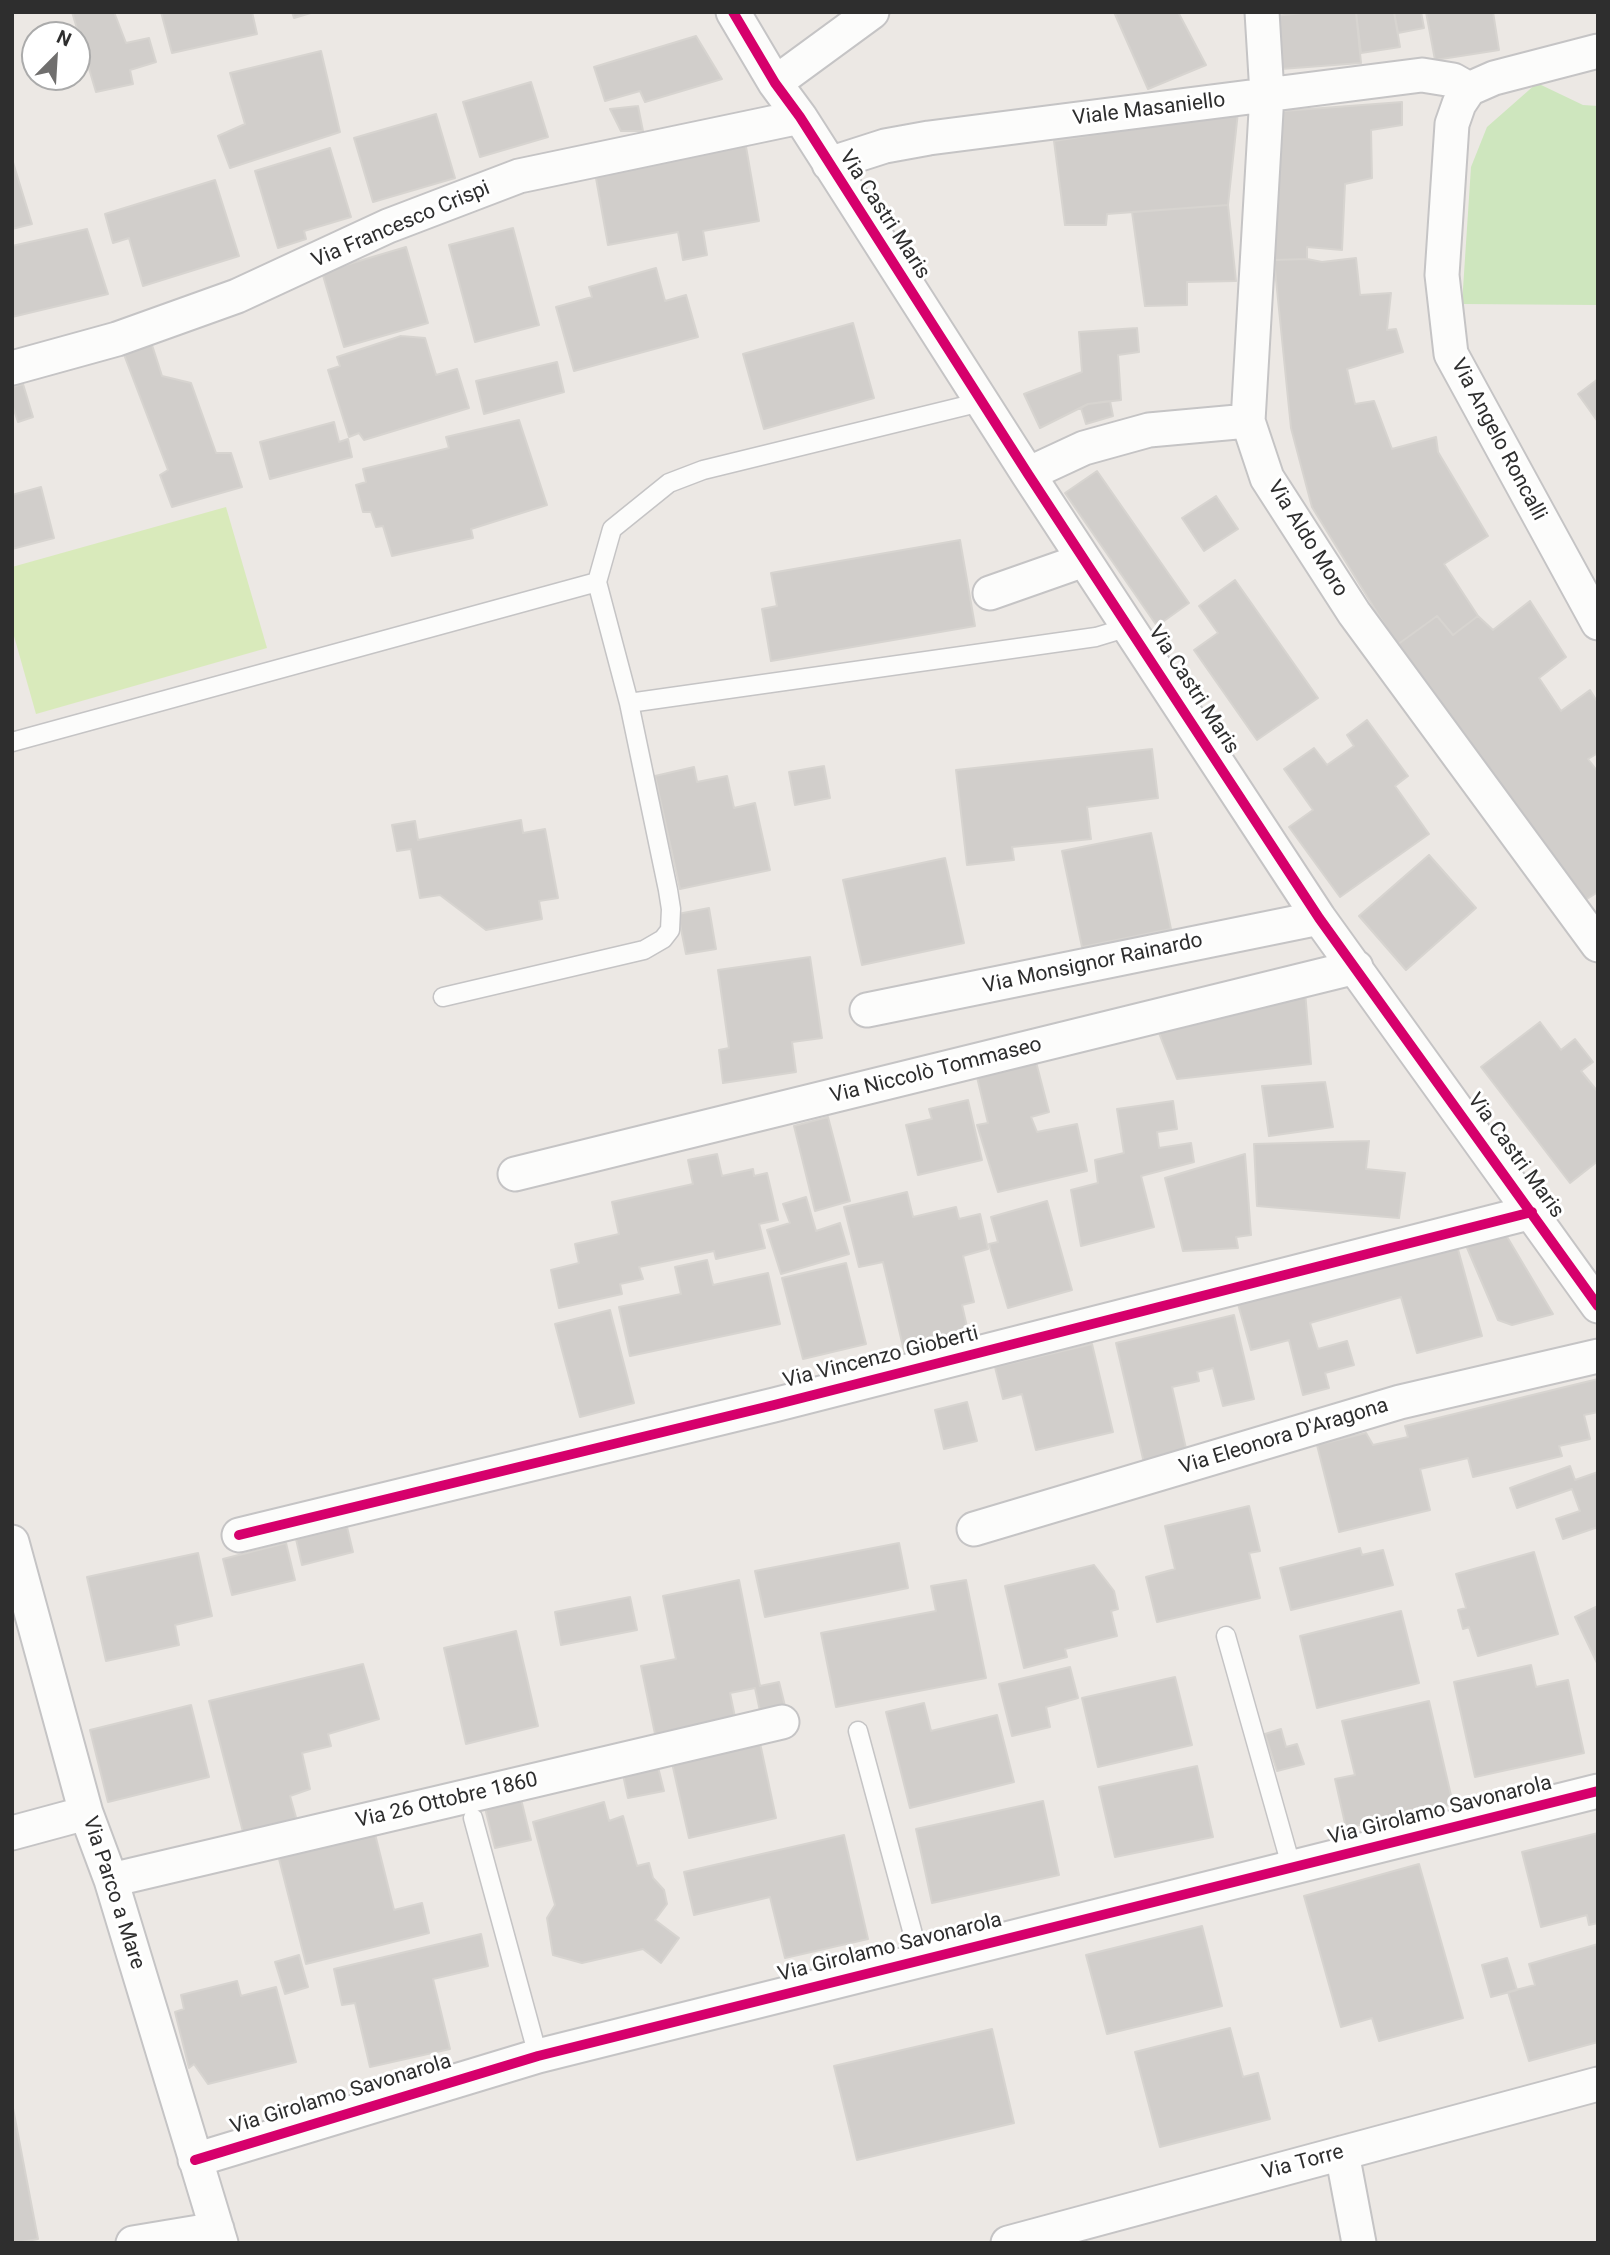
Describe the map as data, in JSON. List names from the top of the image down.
{
  "streets": {
    "street": [
      "Viale Masaniello",
      "Via Castri Maris",
      "Via Francesco Crispi",
      "Via Angelo Roncalli",
      "Via Aldo Moro",
      "Via Monsignor Rainardo",
      "Via Niccolò Tommaseo",
      "Via Vincenzo Gioberti",
      "Via Eleonora D'Aragona",
      "Via 26 Ottobre 1860",
      "Via Girolamo Savonarola",
      "Via Parco a Mare",
      "Via Torre"
    ]
  },
  "crossings": [
    ["Viale Masaniello", "Via Castri Maris"],
    ["Viale Masaniello", "Via Angelo Roncalli"],
    ["Viale Masaniello", "Via Aldo Moro"],
    ["Via Castri Maris", "Via Francesco Crispi"],
    ["Via Castri Maris", "Via Monsignor Rainardo"],
    ["Via Castri Maris", "Via Niccolò Tommaseo"],
    ["Via Castri Maris", "Via Vincenzo Gioberti"],
    ["Via 26 Ottobre 1860", "Via Parco a Mare"],
    ["Via Girolamo Savonarola", "Via Parco a Mare"]
  ],
  "north": "top right"
}
